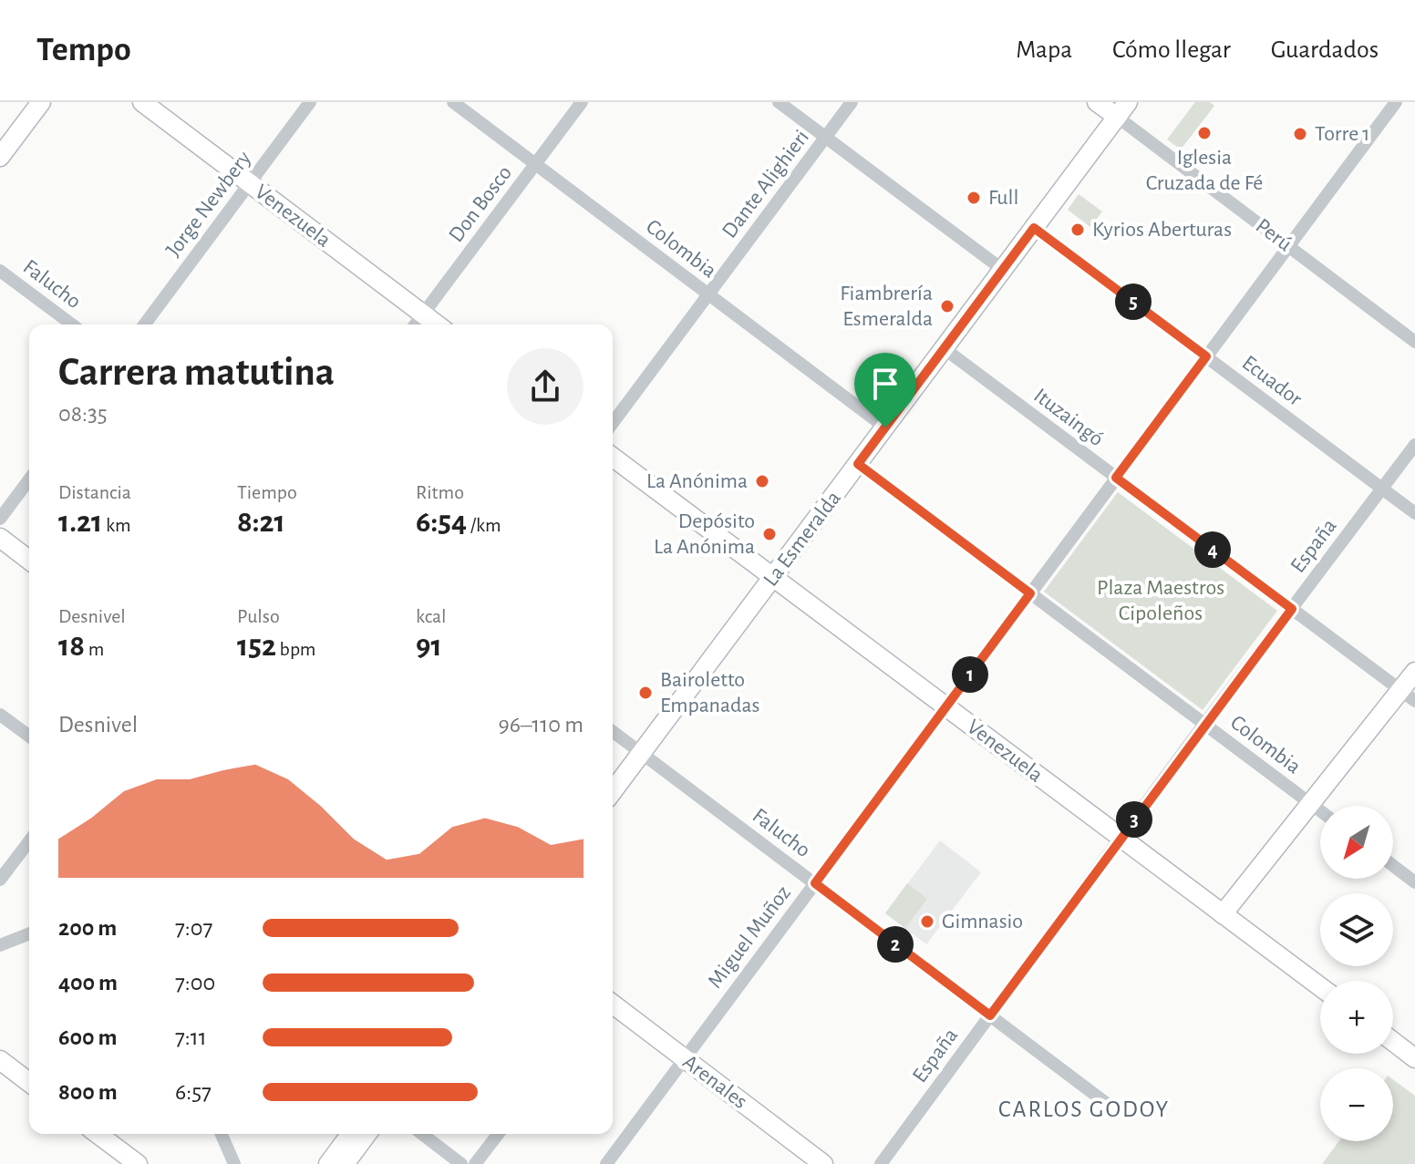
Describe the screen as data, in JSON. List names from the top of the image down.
{
  "streets": {
    "main road": [
      "Venezuela",
      "Perú",
      "La Esmeralda",
      "Arenales"
    ],
    "street": [
      "Dante Alighieri",
      "Jorge Newbery",
      "Don Bosco",
      "Colombia",
      "Falucho",
      "Ecuador",
      "Ituzaingó",
      "España",
      "Miguel Muñoz"
    ]
  },
  "crossings": [
    ["Dante Alighieri", "Colombia"],
    ["Jorge Newbery", "Venezuela"],
    ["Don Bosco", "Venezuela"],
    ["Don Bosco", "Colombia"],
    ["Venezuela", "La Esmeralda"],
    ["Venezuela", "España"],
    ["Venezuela", "Miguel Muñoz"],
    ["Perú", "La Esmeralda"],
    ["Perú", "Miguel Muñoz"],
    ["Colombia", "La Esmeralda"],
    ["Colombia", "España"],
    ["Colombia", "Miguel Muñoz"],
    ["Falucho", "La Esmeralda"],
    ["Falucho", "España"],
    ["Falucho", "Miguel Muñoz"],
    ["Ecuador", "La Esmeralda"],
    ["Ecuador", "España"],
    ["Ecuador", "Miguel Muñoz"],
    ["Ituzaingó", "La Esmeralda"],
    ["Ituzaingó", "España"],
    ["Ituzaingó", "Miguel Muñoz"],
    ["Miguel Muñoz", "Arenales"]
  ],
  "districts": ["CARLOS GODOY"],
  "parks": ["Plaza Maestros Cipoleños"],
  "places": [
    "Iglesia Cruzada de Fé",
    "Torre 1",
    "Full",
    "Kyrios Aberturas",
    "Fiambrería Esmeralda",
    "La Anónima",
    "Depósito La Anónima",
    "Bairoletto Empanadas",
    "Gimnasio"
  ],
  "north": "bottom left",
  "page": {
    "header": "Tempo",
    "nav": ["Mapa", "Cómo llegar", "Guardados"],
    "pins": [
      "5",
      "4",
      "1",
      "3",
      "2"
    ],
    "heading": ["Carrera matutina", "08:35"],
    "stats": [
      ["Distancia", "1.21 km"],
      ["Tiempo", "8:21"],
      ["Ritmo", "6:54 /km"],
      ["Desnivel", "18 m"],
      ["Pulso", "152 bpm"],
      ["kcal", "91"]
    ],
    "chart": ["Desnivel", "96–110 m"],
    "map_buttons": ["+", "−"],
    "list": [
      {
        "name": "200 m",
        "note": "7:07"
      },
      {
        "name": "400 m",
        "note": "7:00"
      },
      {
        "name": "600 m",
        "note": "7:11"
      },
      {
        "name": "800 m",
        "note": "6:57"
      }
    ]
  }
}
